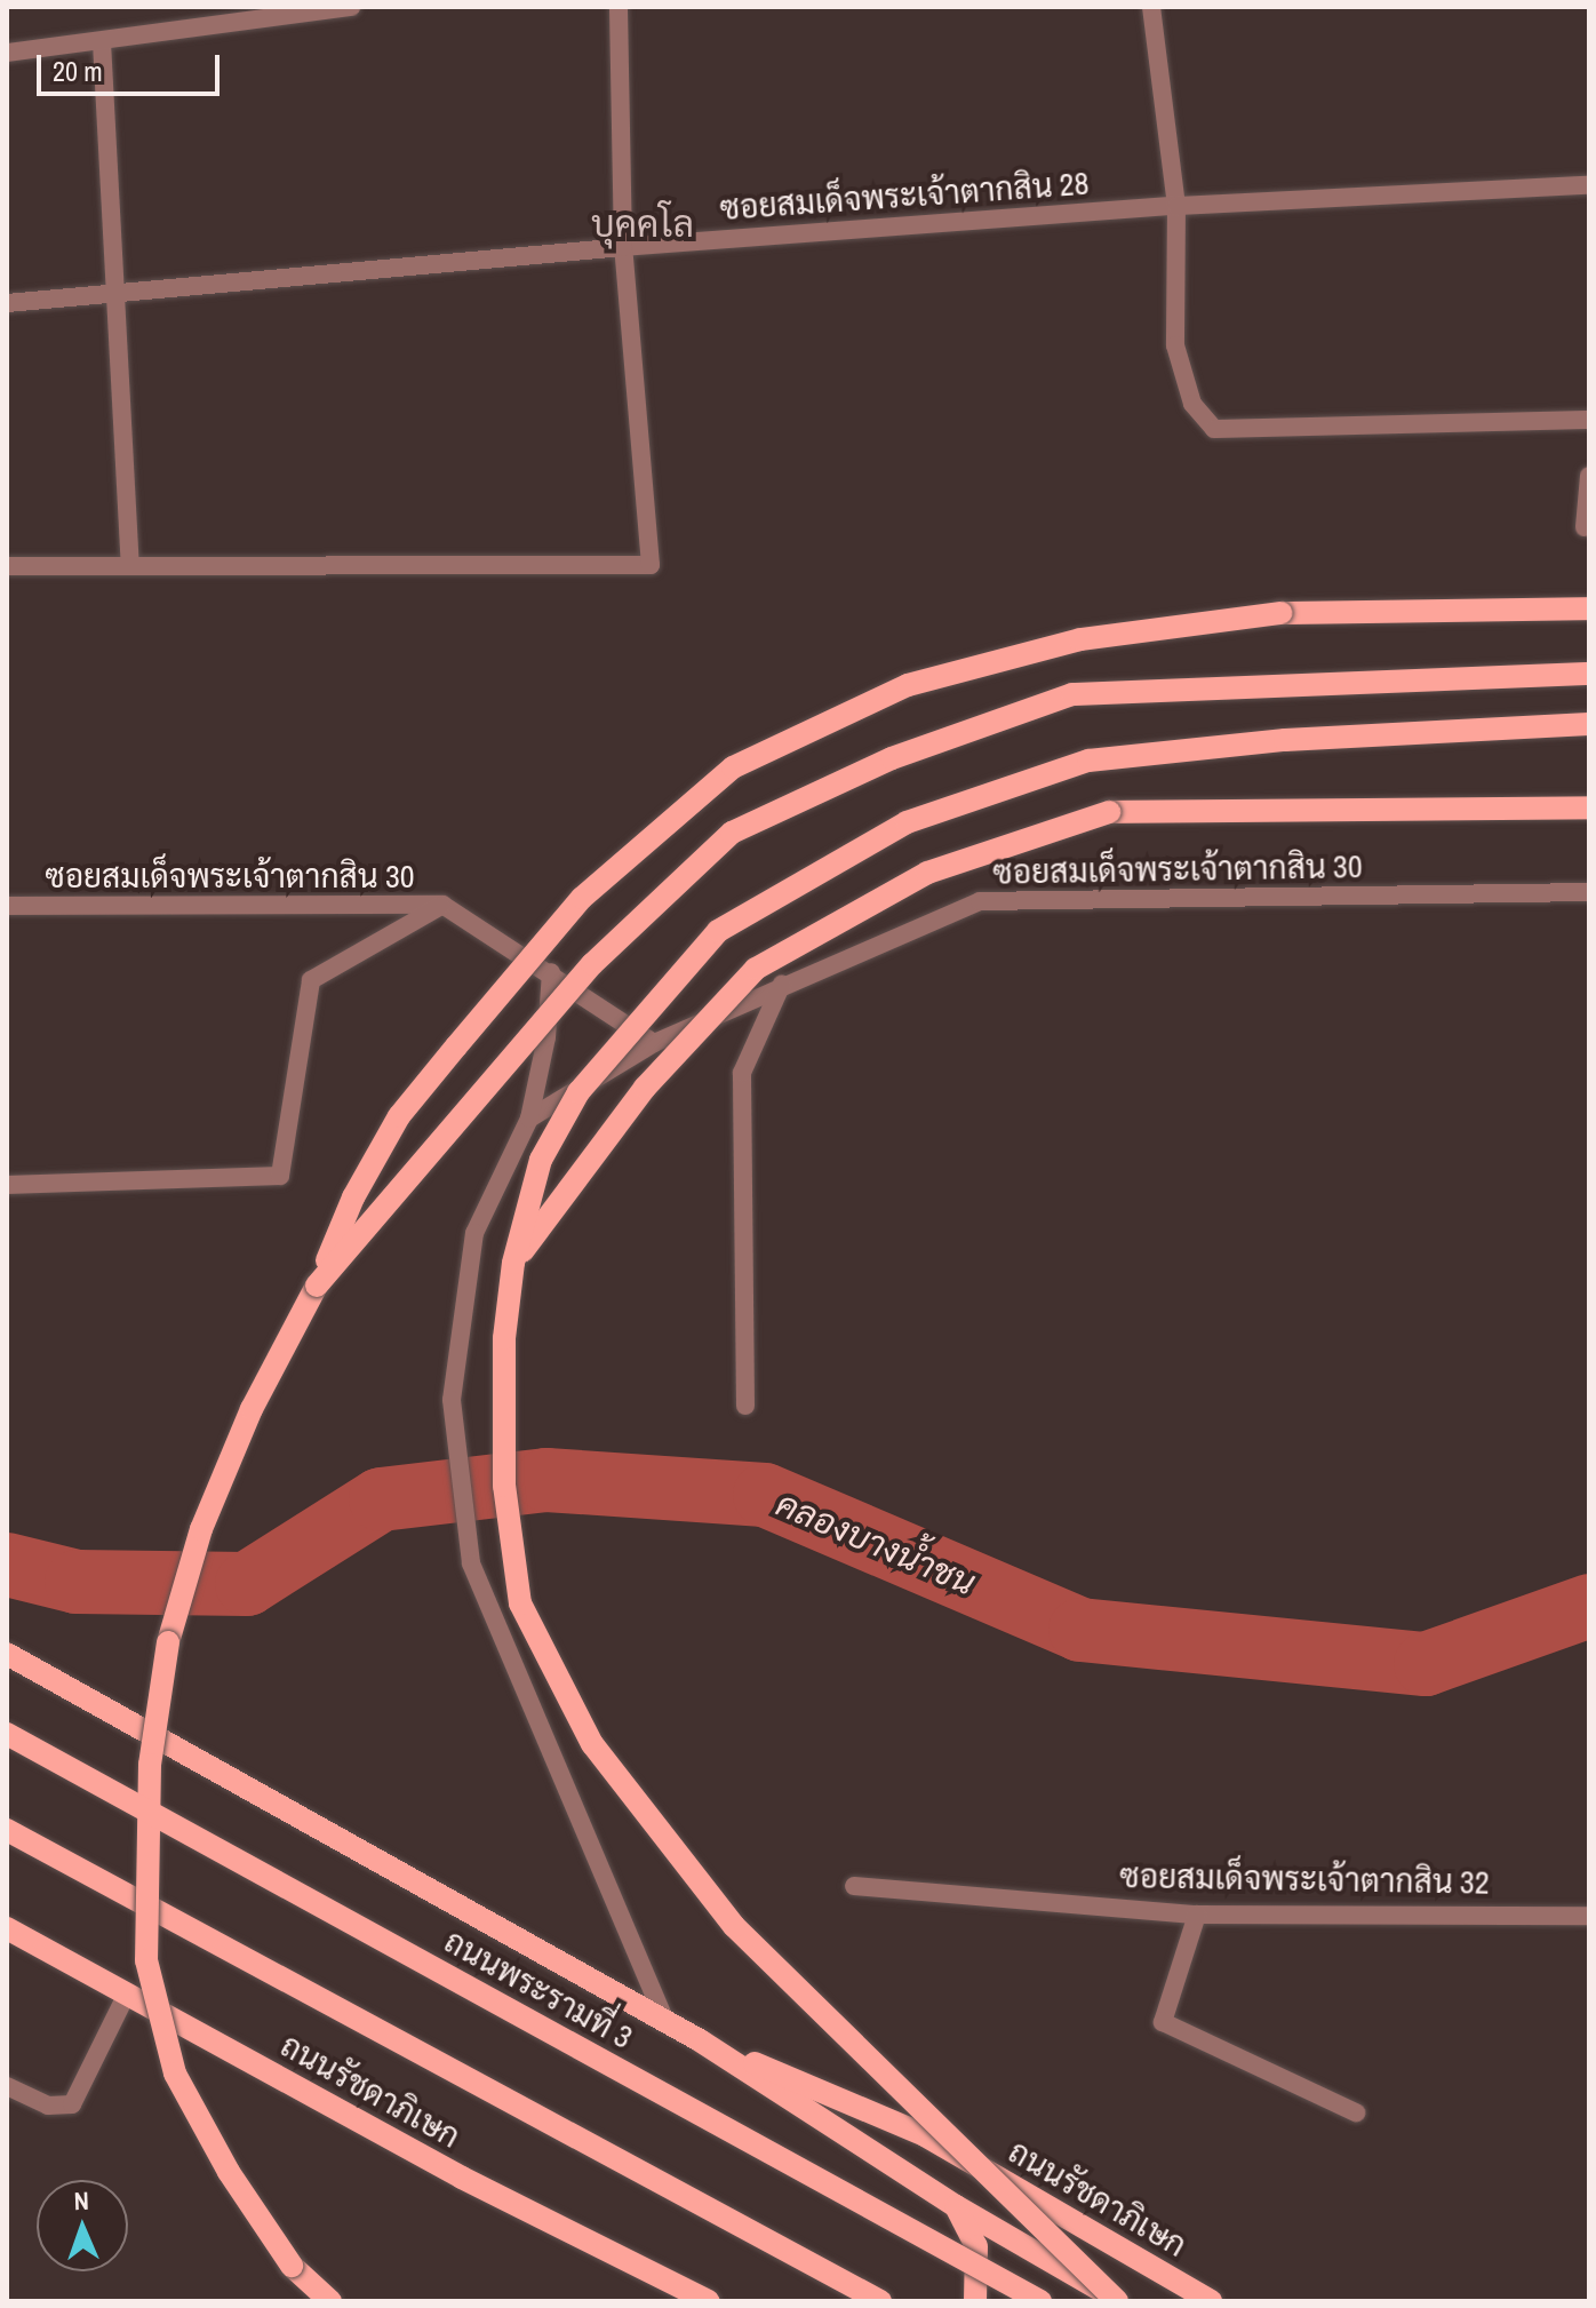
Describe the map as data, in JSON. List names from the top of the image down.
{
  "streets": {
    "main road": ["ถนนพระรามที่ 3", "ถนนรัชดาภิเษก"],
    "street": ["ซอยสมเด็จพระเจ้าตากสิน 28", "ซอยสมเด็จพระเจ้าตากสิน 30", "ซอยสมเด็จพระเจ้าตากสิน 32"]
  },
  "districts": ["บุคคโล"],
  "water": ["คลองบางน้ำชน"],
  "scale_bar": "20 m",
  "north": "top"
}
